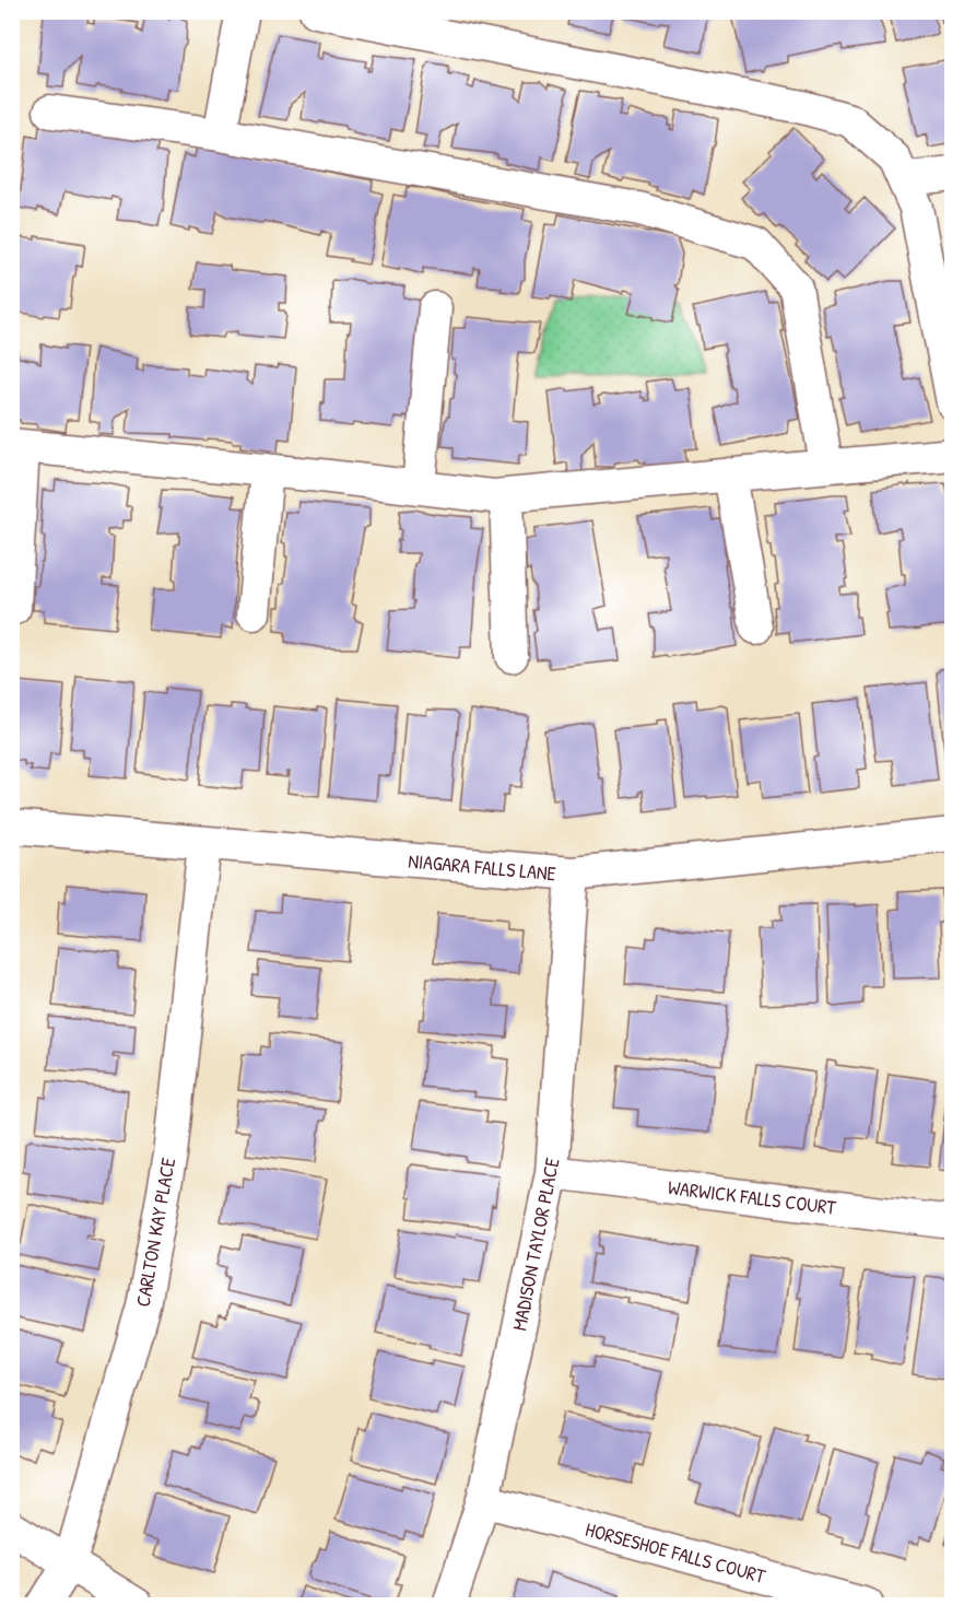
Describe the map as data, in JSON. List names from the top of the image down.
{
  "streets": {
    "street": [
      "NIAGARA FALLS LANE",
      "WARWICK FALLS COURT",
      "CARLTON KAY PLACE",
      "MADISON TAYLOR PLACE",
      "HORSESHOE FALLS COURT"
    ]
  },
  "crossings": [
    ["NIAGARA FALLS LANE", "CARLTON KAY PLACE"],
    ["NIAGARA FALLS LANE", "MADISON TAYLOR PLACE"],
    ["WARWICK FALLS COURT", "MADISON TAYLOR PLACE"],
    ["MADISON TAYLOR PLACE", "HORSESHOE FALLS COURT"]
  ]
}
